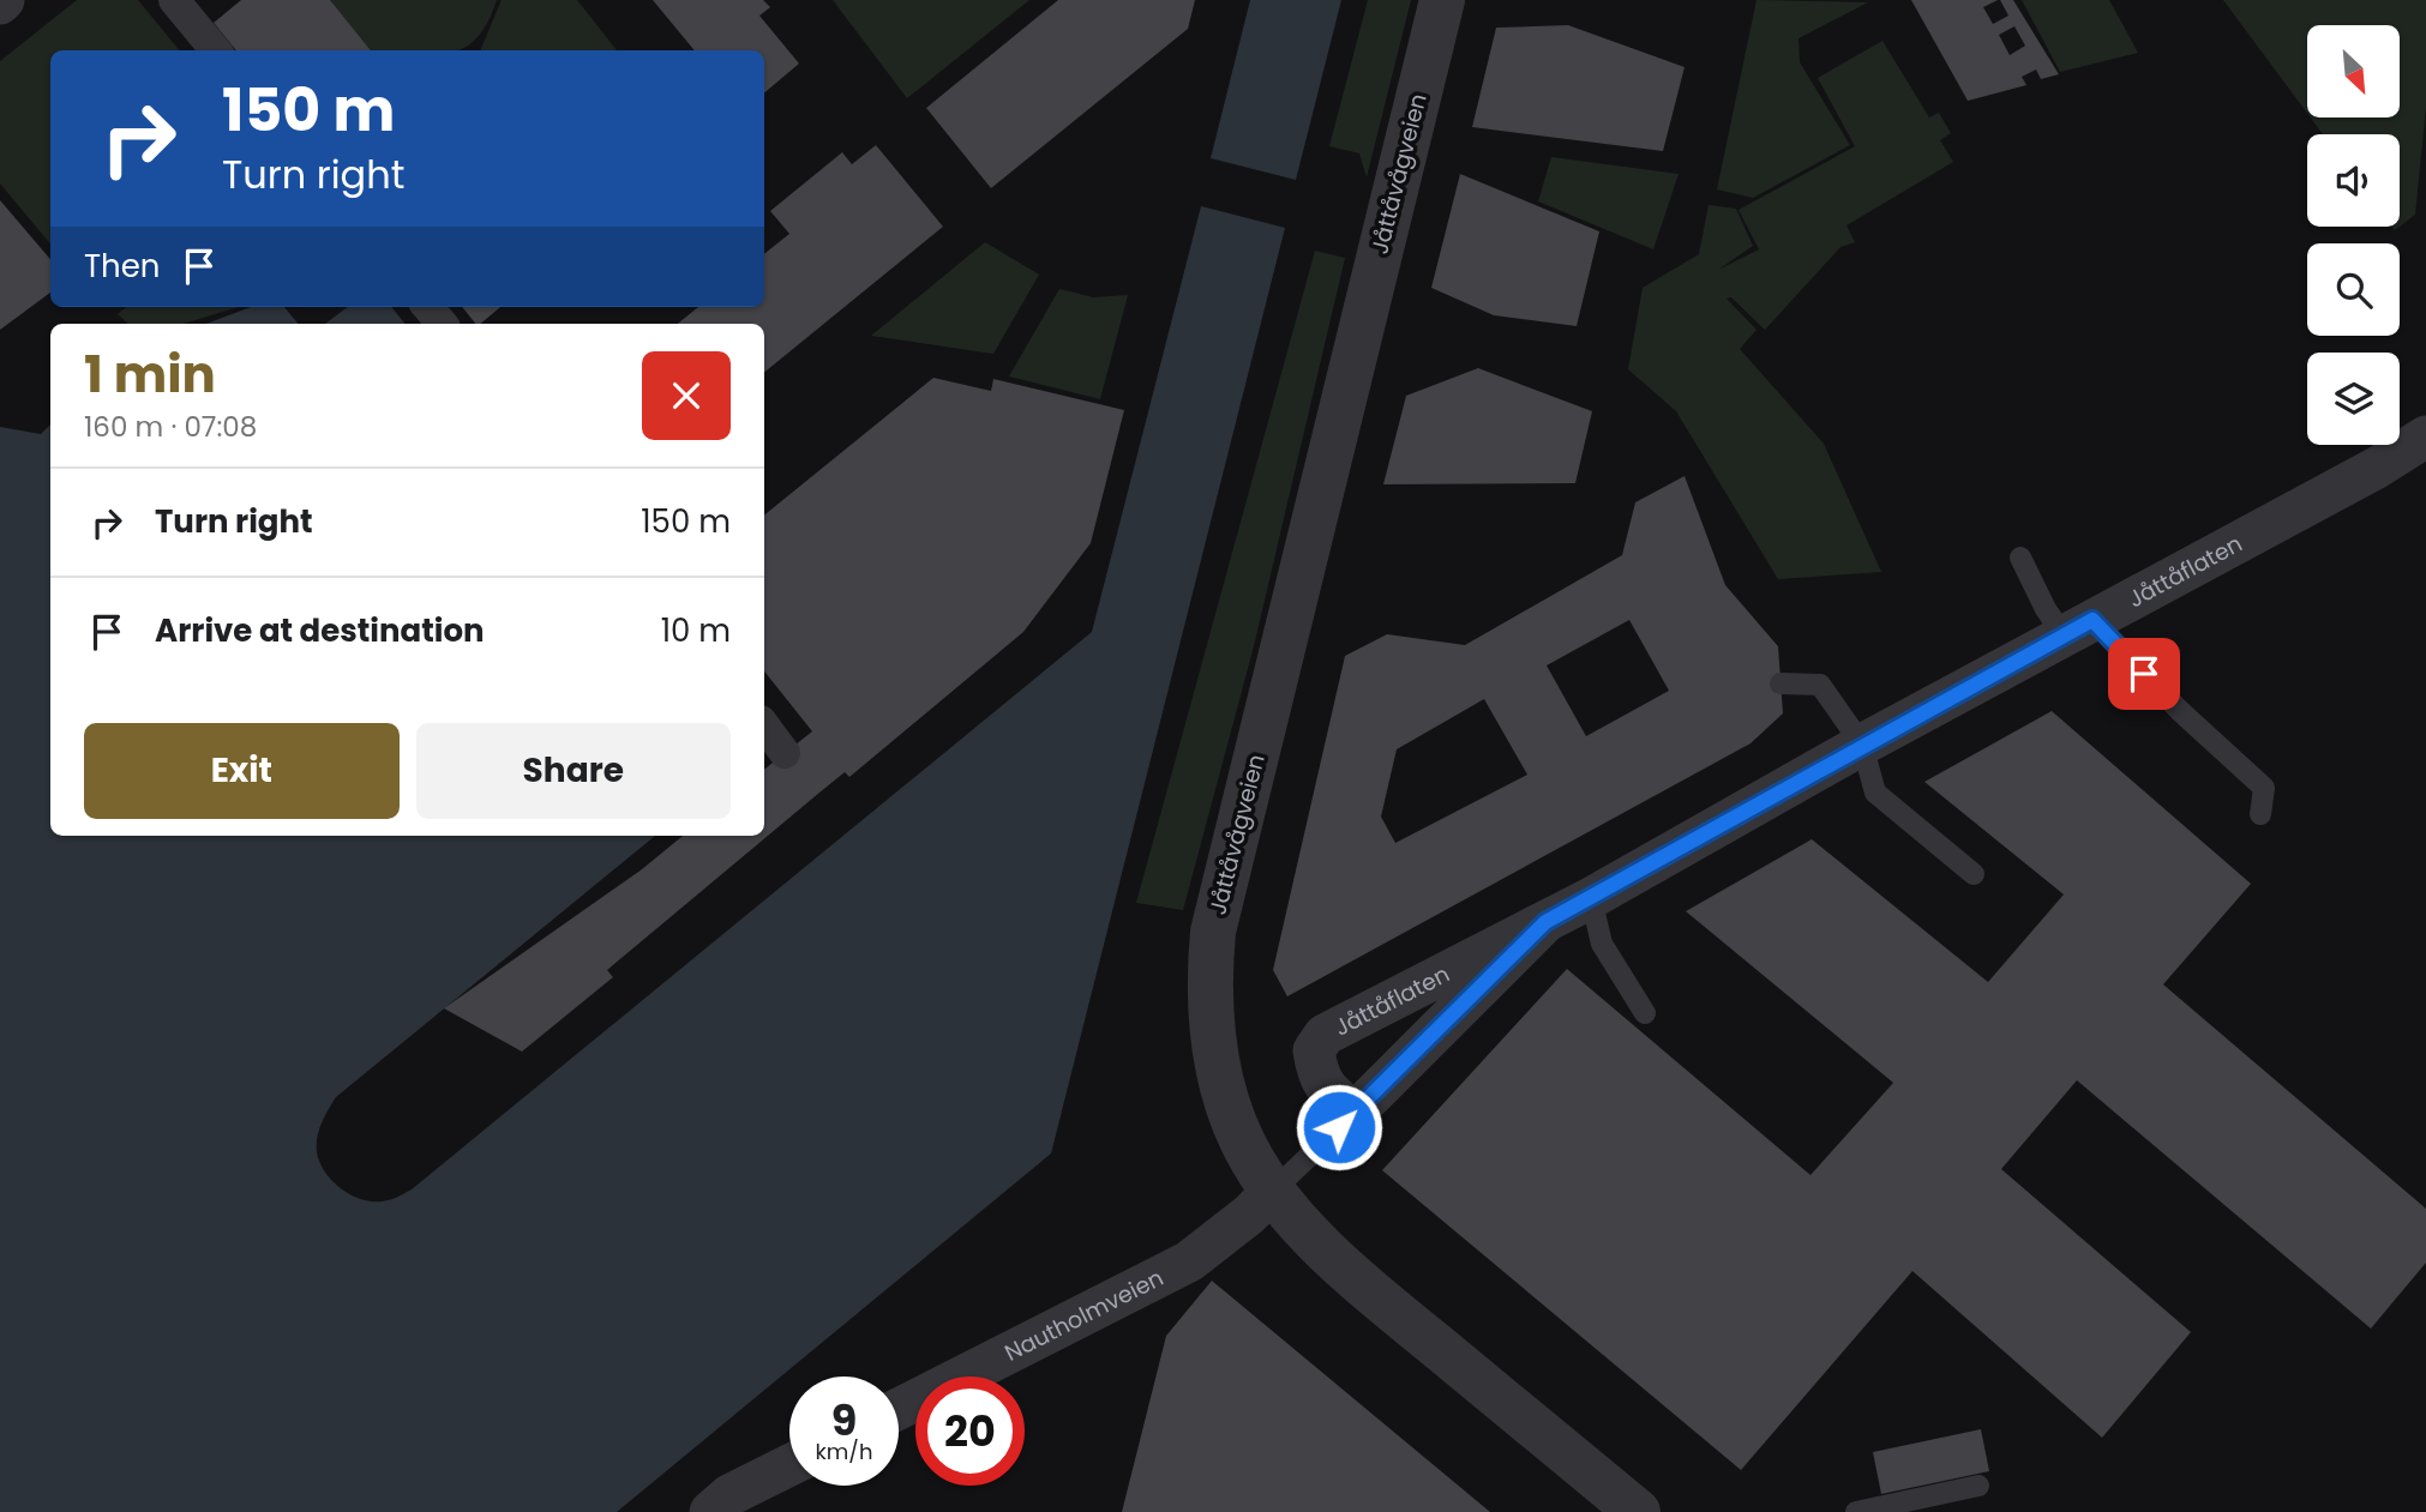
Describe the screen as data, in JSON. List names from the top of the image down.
{
  "streets": {
    "street": ["Jåttåvågveien", "Jåttåflaten", "Nautholmveien"]
  },
  "crossings": [
    ["Jåttåvågveien", "Jåttåflaten"],
    ["Jåttåvågveien", "Nautholmveien"],
    ["Jåttåflaten", "Nautholmveien"]
  ],
  "north": "bottom right",
  "page": {
    "turn": ["150 m", "Turn right"],
    "then": "Then",
    "heading": ["1 min", "160 m · 07:08"],
    "list": [
      {
        "name": "Turn right",
        "value": "150 m"
      },
      {
        "name": "Arrive at destination",
        "value": "10 m"
      }
    ],
    "buttons": ["Exit", "Share"],
    "speed": "9 km/h",
    "limit": "20"
  }
}
